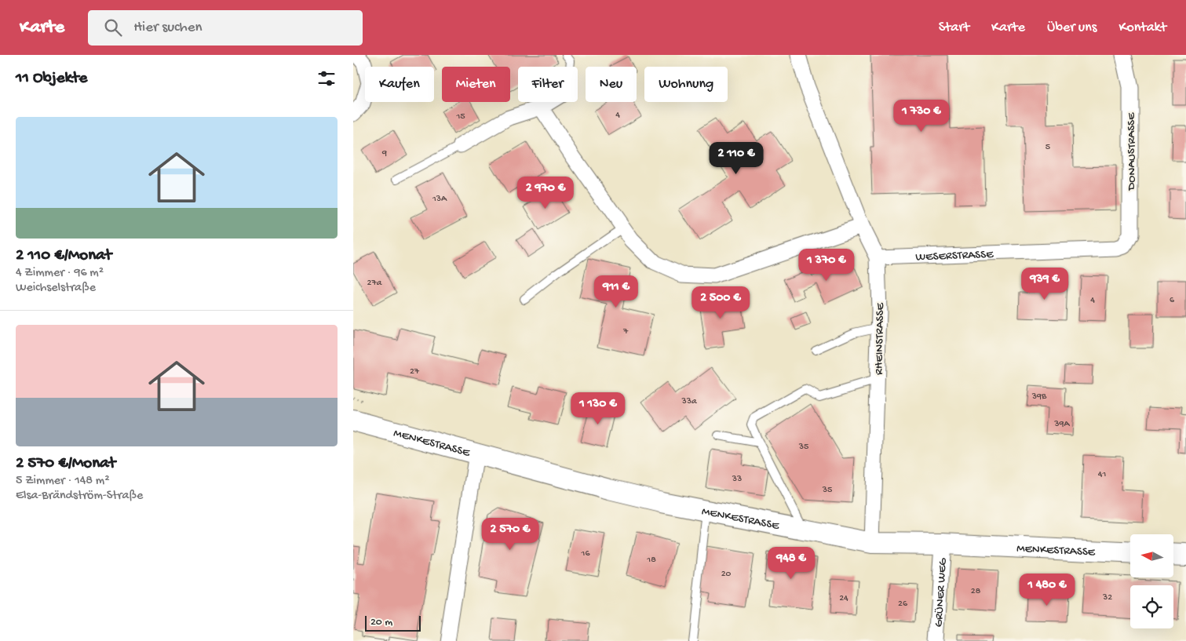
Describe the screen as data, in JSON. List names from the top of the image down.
{
  "streets": {
    "street": [
      "DONAUSTRASSE",
      "WESERSTRASSE",
      "RHEINSTRASSE",
      "MENKESTRASSE",
      "GRÜNER WEG"
    ]
  },
  "crossings": [
    ["DONAUSTRASSE", "WESERSTRASSE"],
    ["WESERSTRASSE", "RHEINSTRASSE"],
    ["RHEINSTRASSE", "MENKESTRASSE"],
    ["MENKESTRASSE", "GRÜNER WEG"]
  ],
  "house_numbers": [
    "4",
    "15",
    "5",
    "9",
    "13A",
    "27a",
    "4",
    "6",
    "7",
    "27",
    "39B",
    "33a",
    "39A",
    "35",
    "41",
    "33",
    "35",
    "16",
    "18",
    "20",
    "28",
    "32",
    "24",
    "26"
  ],
  "scale_bar": "20 m",
  "north": "left",
  "page": {
    "header": "Karte",
    "search": "Hier suchen",
    "nav": [
      "Start",
      "Karte",
      "Über uns",
      "Kontakt"
    ],
    "heading": "11 Objekte",
    "chip": [
      "Kaufen",
      "Mieten",
      "Filter",
      "Neu",
      "Wohnung"
    ],
    "price": [
      "1 730 €",
      "2 110 €",
      "2 970 €",
      "1 370 €",
      "939 €",
      "911 €",
      "2 500 €",
      "1 130 €",
      "2 570 €",
      "948 €",
      "1 480 €"
    ],
    "list": [
      {
        "name": "2 110 €/Monat",
        "note": "4 Zimmer · 96 m² · Weichselstraße"
      },
      {
        "name": "2 570 €/Monat",
        "note": "5 Zimmer · 148 m² · Elsa-Brändström-Straße"
      }
    ],
    "scale": "20 m"
  }
}
